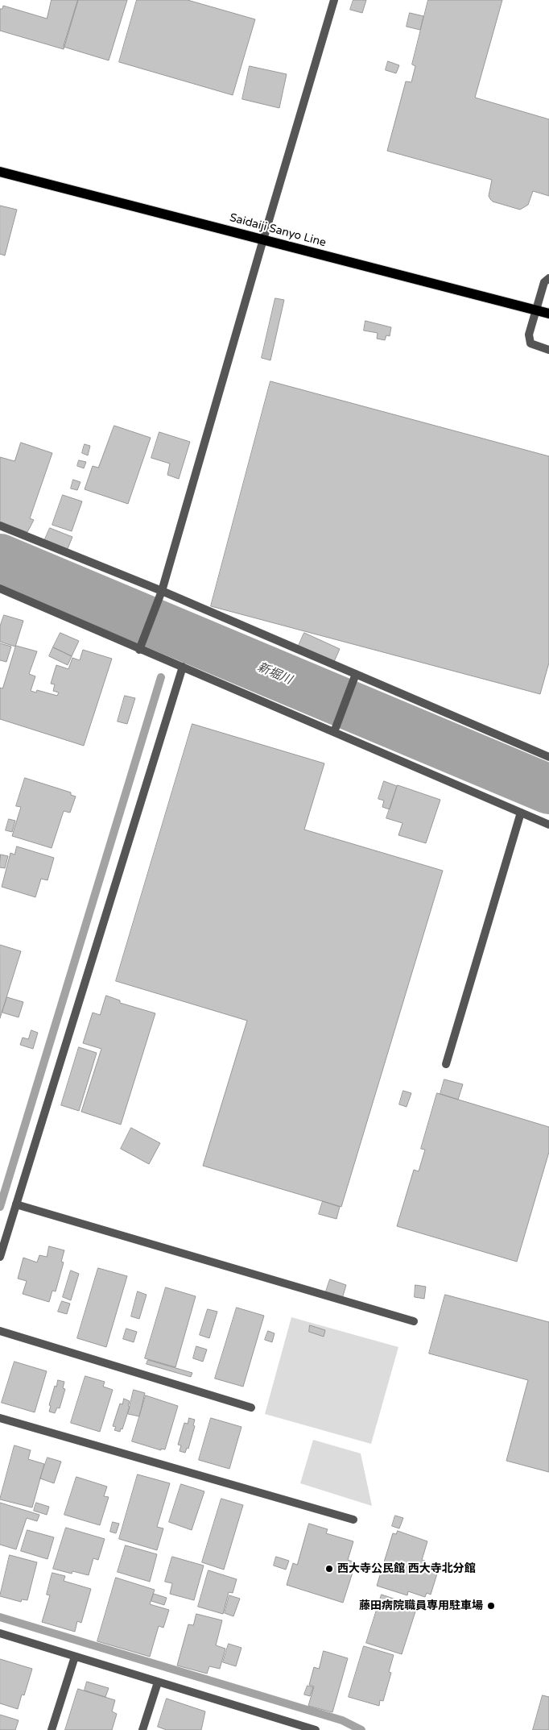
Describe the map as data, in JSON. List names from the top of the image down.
{
  "streets": {
    "main road": ["Saidaiji Sanyo Line"]
  },
  "water": ["新堀川"],
  "places": ["西大寺公民館 西大寺北分館", "藤田病院職員専用駐車場"]
}
